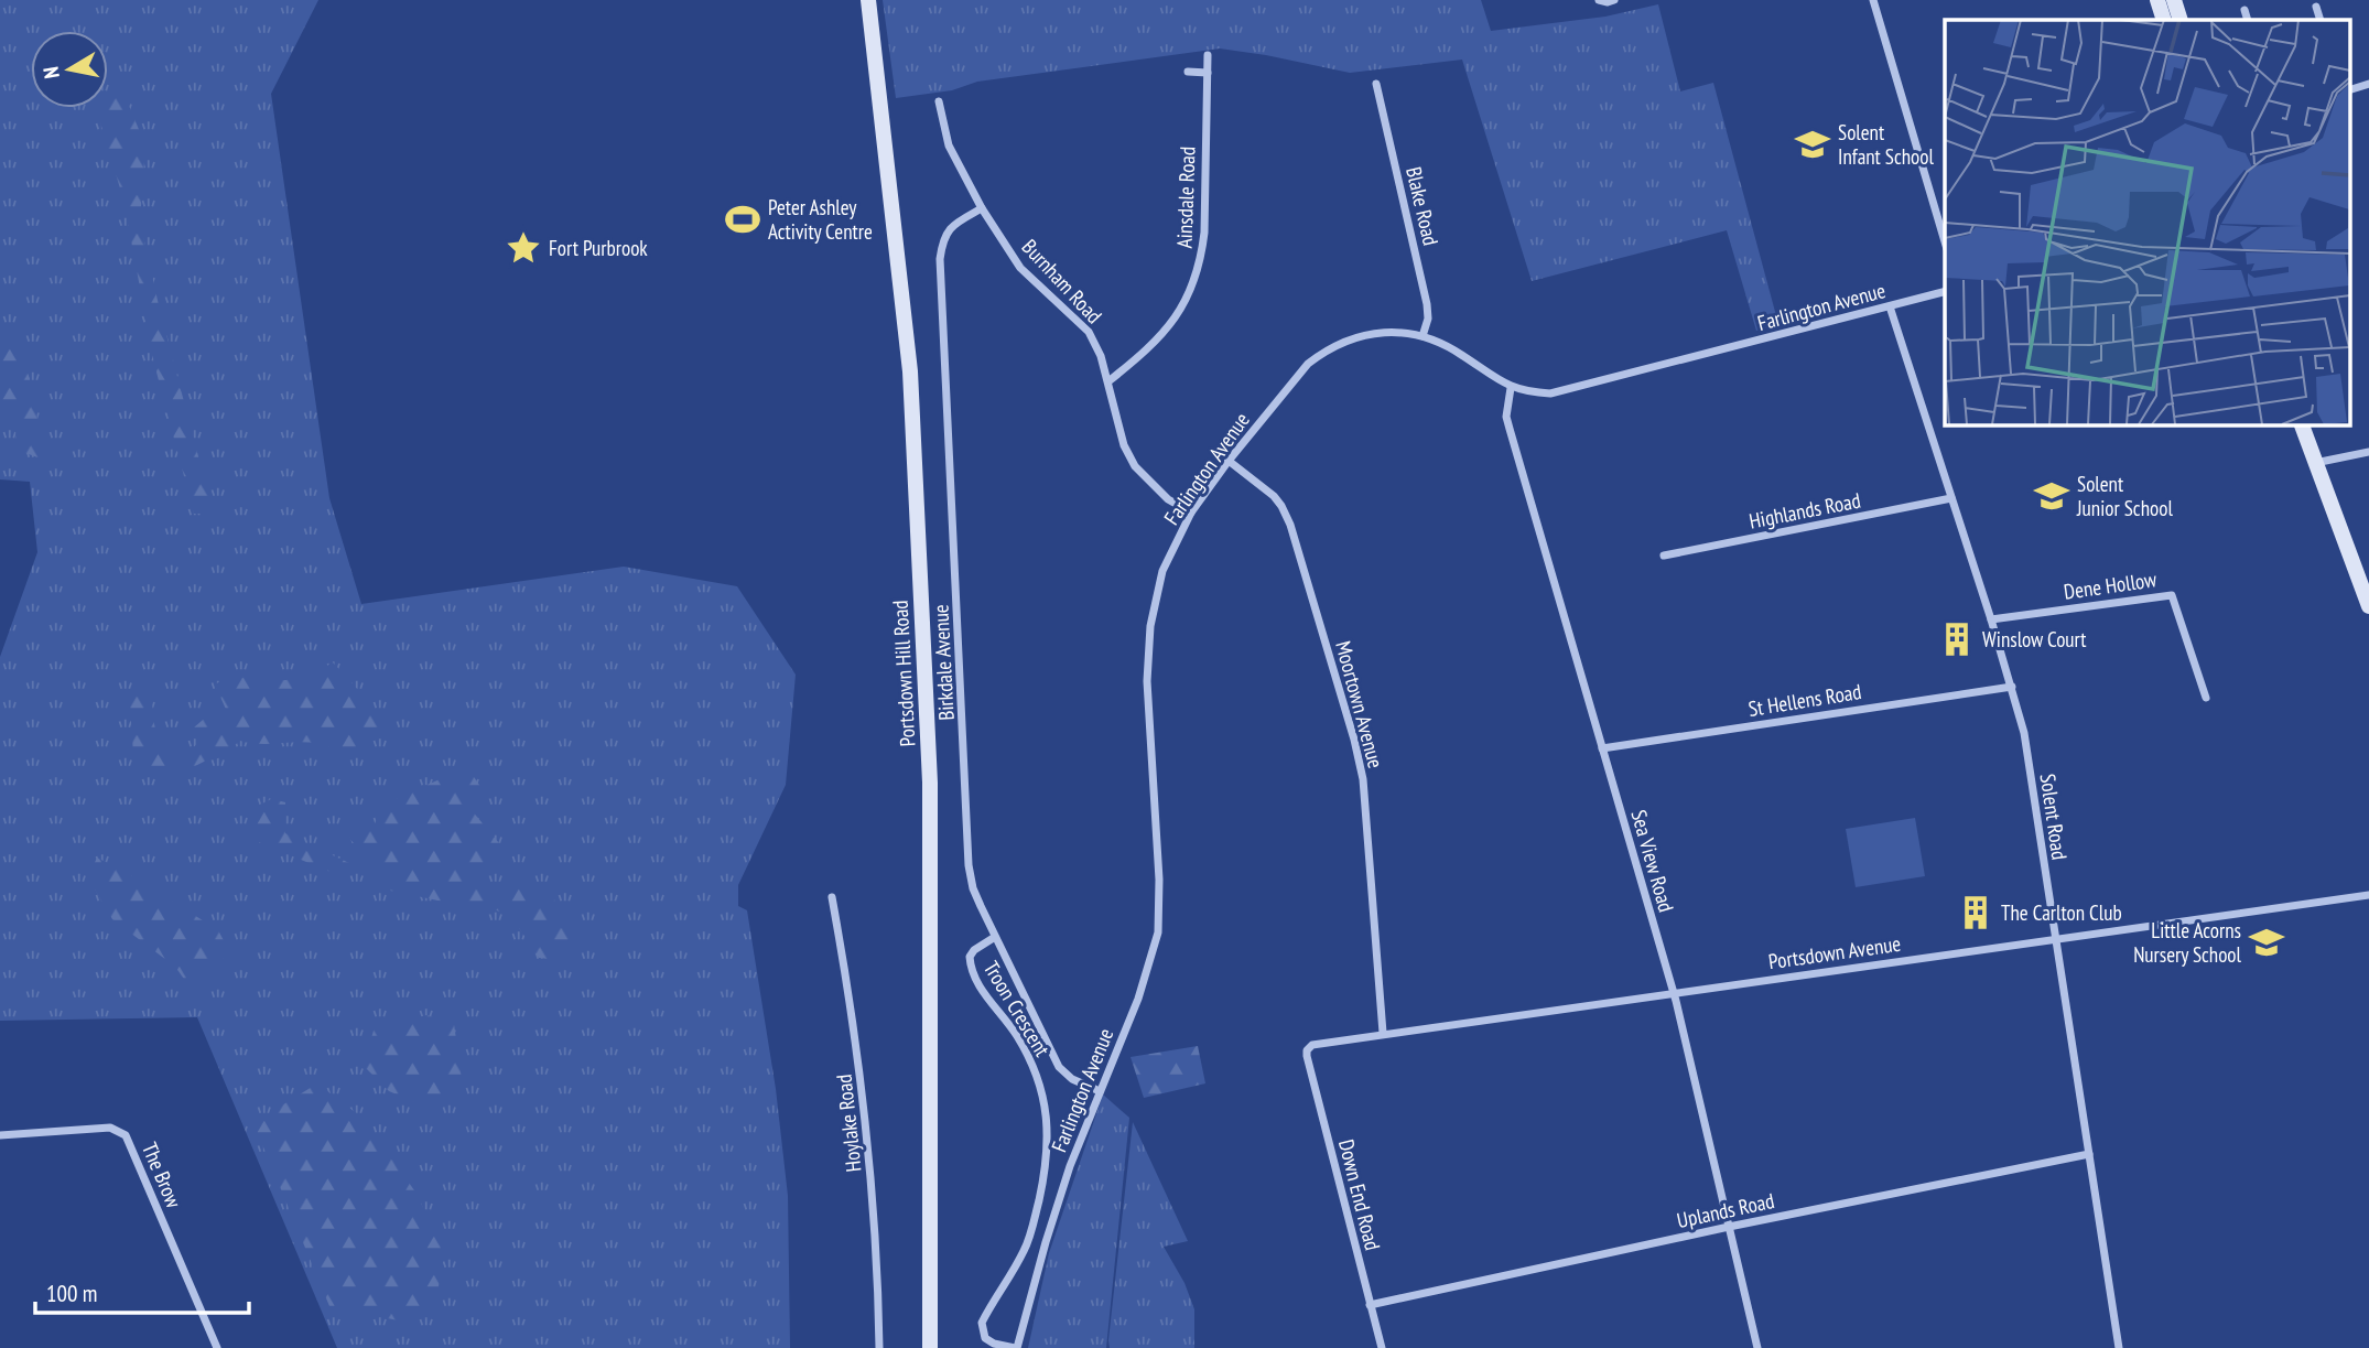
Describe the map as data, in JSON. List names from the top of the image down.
{
  "streets": {
    "main road": ["Portsdown Hill Road"],
    "street": [
      "Ainsdale Road",
      "Blake Road",
      "Burnham Road",
      "Farlington Avenue",
      "Highlands Road",
      "Dene Hollow",
      "Birkdale Avenue",
      "St Hellens Road",
      "Moortown Avenue",
      "Solent Road",
      "Sea View Road",
      "Portsdown Avenue",
      "Troon Crescent",
      "Hoylake Road",
      "The Brow",
      "Down End Road",
      "Uplands Road"
    ]
  },
  "crossings": [
    ["Ainsdale Road", "Burnham Road"],
    ["Blake Road", "Farlington Avenue"],
    ["Burnham Road", "Farlington Avenue"],
    ["Burnham Road", "Birkdale Avenue"],
    ["Farlington Avenue", "Birkdale Avenue"],
    ["Farlington Avenue", "Moortown Avenue"],
    ["Farlington Avenue", "Solent Road"],
    ["Farlington Avenue", "Sea View Road"],
    ["Farlington Avenue", "Troon Crescent"],
    ["Highlands Road", "Solent Road"],
    ["Dene Hollow", "Solent Road"],
    ["Birkdale Avenue", "Troon Crescent"],
    ["St Hellens Road", "Solent Road"],
    ["St Hellens Road", "Sea View Road"],
    ["Moortown Avenue", "Portsdown Avenue"],
    ["Solent Road", "Portsdown Avenue"],
    ["Solent Road", "Uplands Road"],
    ["Sea View Road", "Portsdown Avenue"],
    ["Sea View Road", "Uplands Road"],
    ["Portsdown Avenue", "Down End Road"],
    ["Down End Road", "Uplands Road"]
  ],
  "places": {
    "school or university": ["Solent Infant School", "Solent Junior School", "Little Acorns Nursery School"],
    "sports": ["Peter Ashley Activity Centre"],
    "place": ["Fort Purbrook"],
    "building": ["Winslow Court", "The Carlton Club"]
  },
  "scale_bar": "100 m",
  "north": "left"
}
